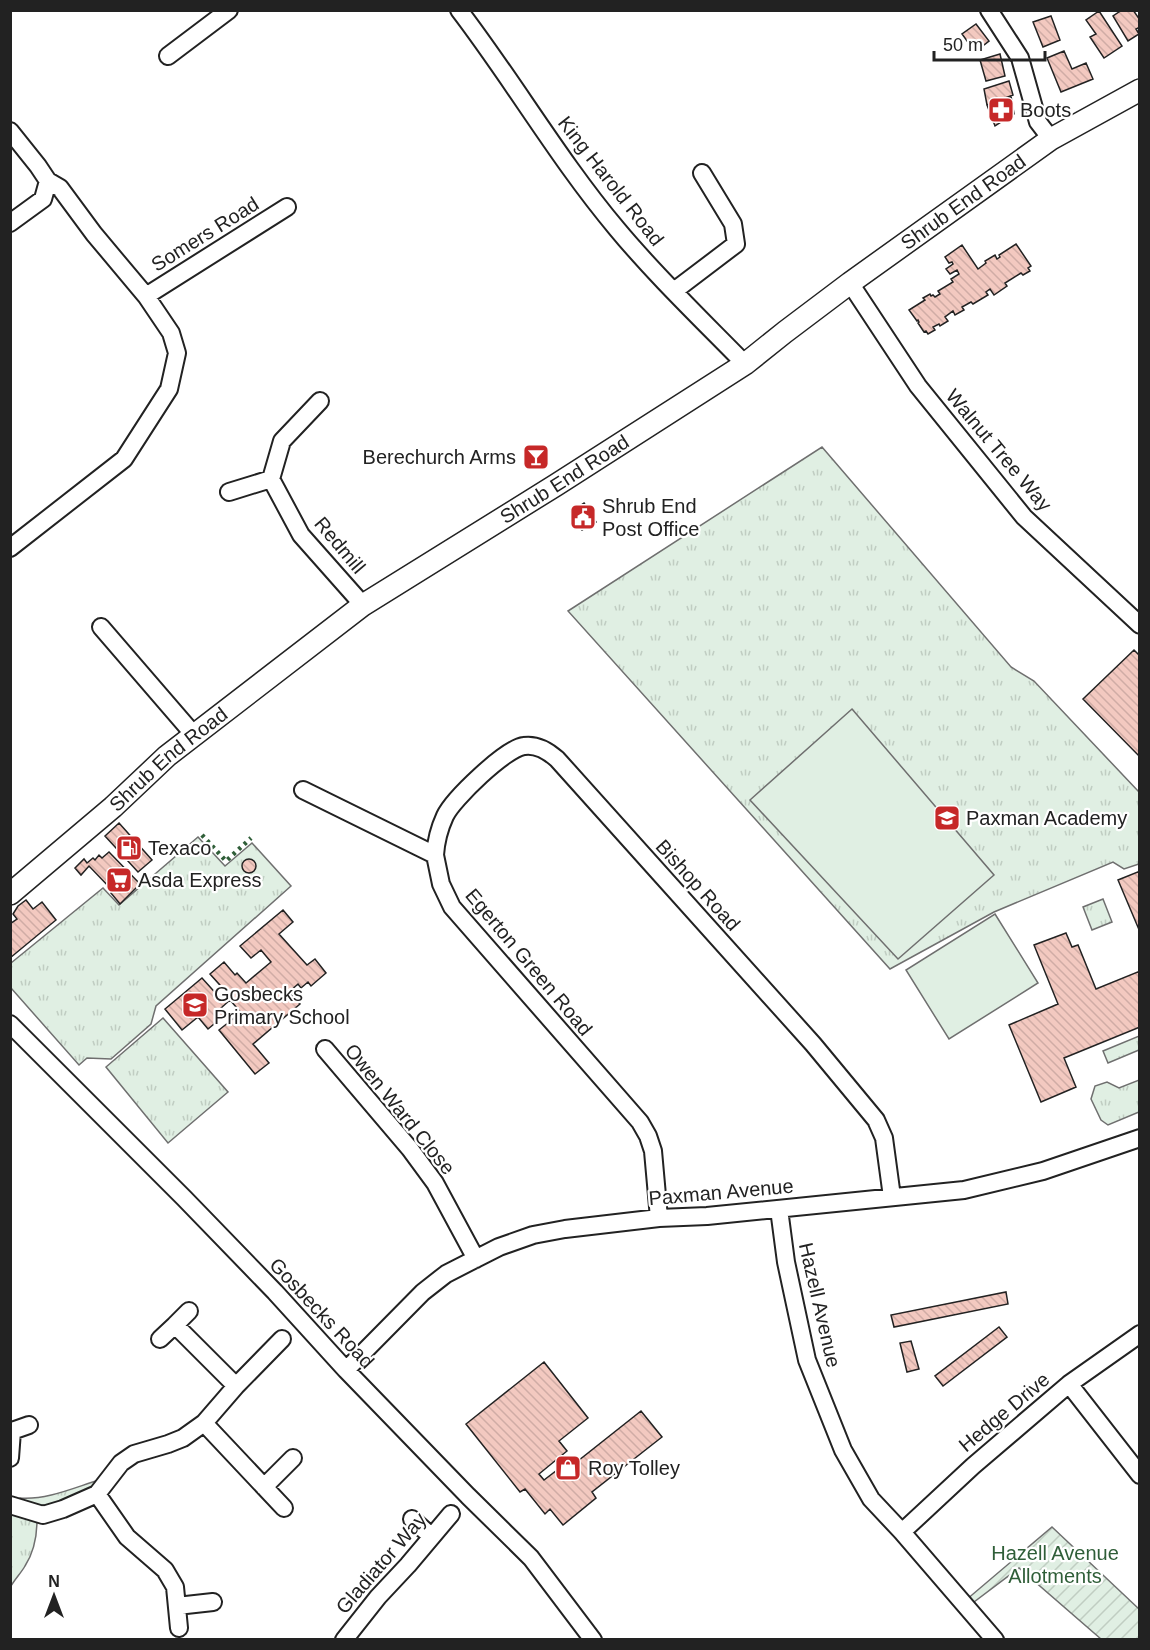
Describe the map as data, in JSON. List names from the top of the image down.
{
  "streets": {
    "main road": ["Shrub End Road"],
    "street": [
      "King Harold Road",
      "Somers Road",
      "Walnut Tree Way",
      "Redmill",
      "Bishop Road",
      "Egerton Green Road",
      "Owen Ward Close",
      "Paxman Avenue",
      "Hazell Avenue",
      "Gosbecks Road",
      "Hedge Drive",
      "Gladiator Way"
    ]
  },
  "crossings": [
    ["King Harold Road", "Shrub End Road"],
    ["Shrub End Road", "Walnut Tree Way"],
    ["Shrub End Road", "Redmill"],
    ["Bishop Road", "Egerton Green Road"],
    ["Bishop Road", "Paxman Avenue"],
    ["Egerton Green Road", "Paxman Avenue"],
    ["Owen Ward Close", "Paxman Avenue"],
    ["Paxman Avenue", "Hazell Avenue"],
    ["Paxman Avenue", "Gosbecks Road"],
    ["Hazell Avenue", "Hedge Drive"]
  ],
  "parks": ["Hazell Avenue Allotments"],
  "places": {
    "pharmacy": ["Boots"],
    "bar": ["Berechurch Arms"],
    "public building": ["Shrub End Post Office"],
    "school or university": ["Paxman Academy", "Gosbecks Primary School"],
    "fuel station": ["Texaco"],
    "supermarket": ["Asda Express"],
    "shop": ["Roy Tolley"]
  },
  "scale_bar": "50 m",
  "north": "top"
}
